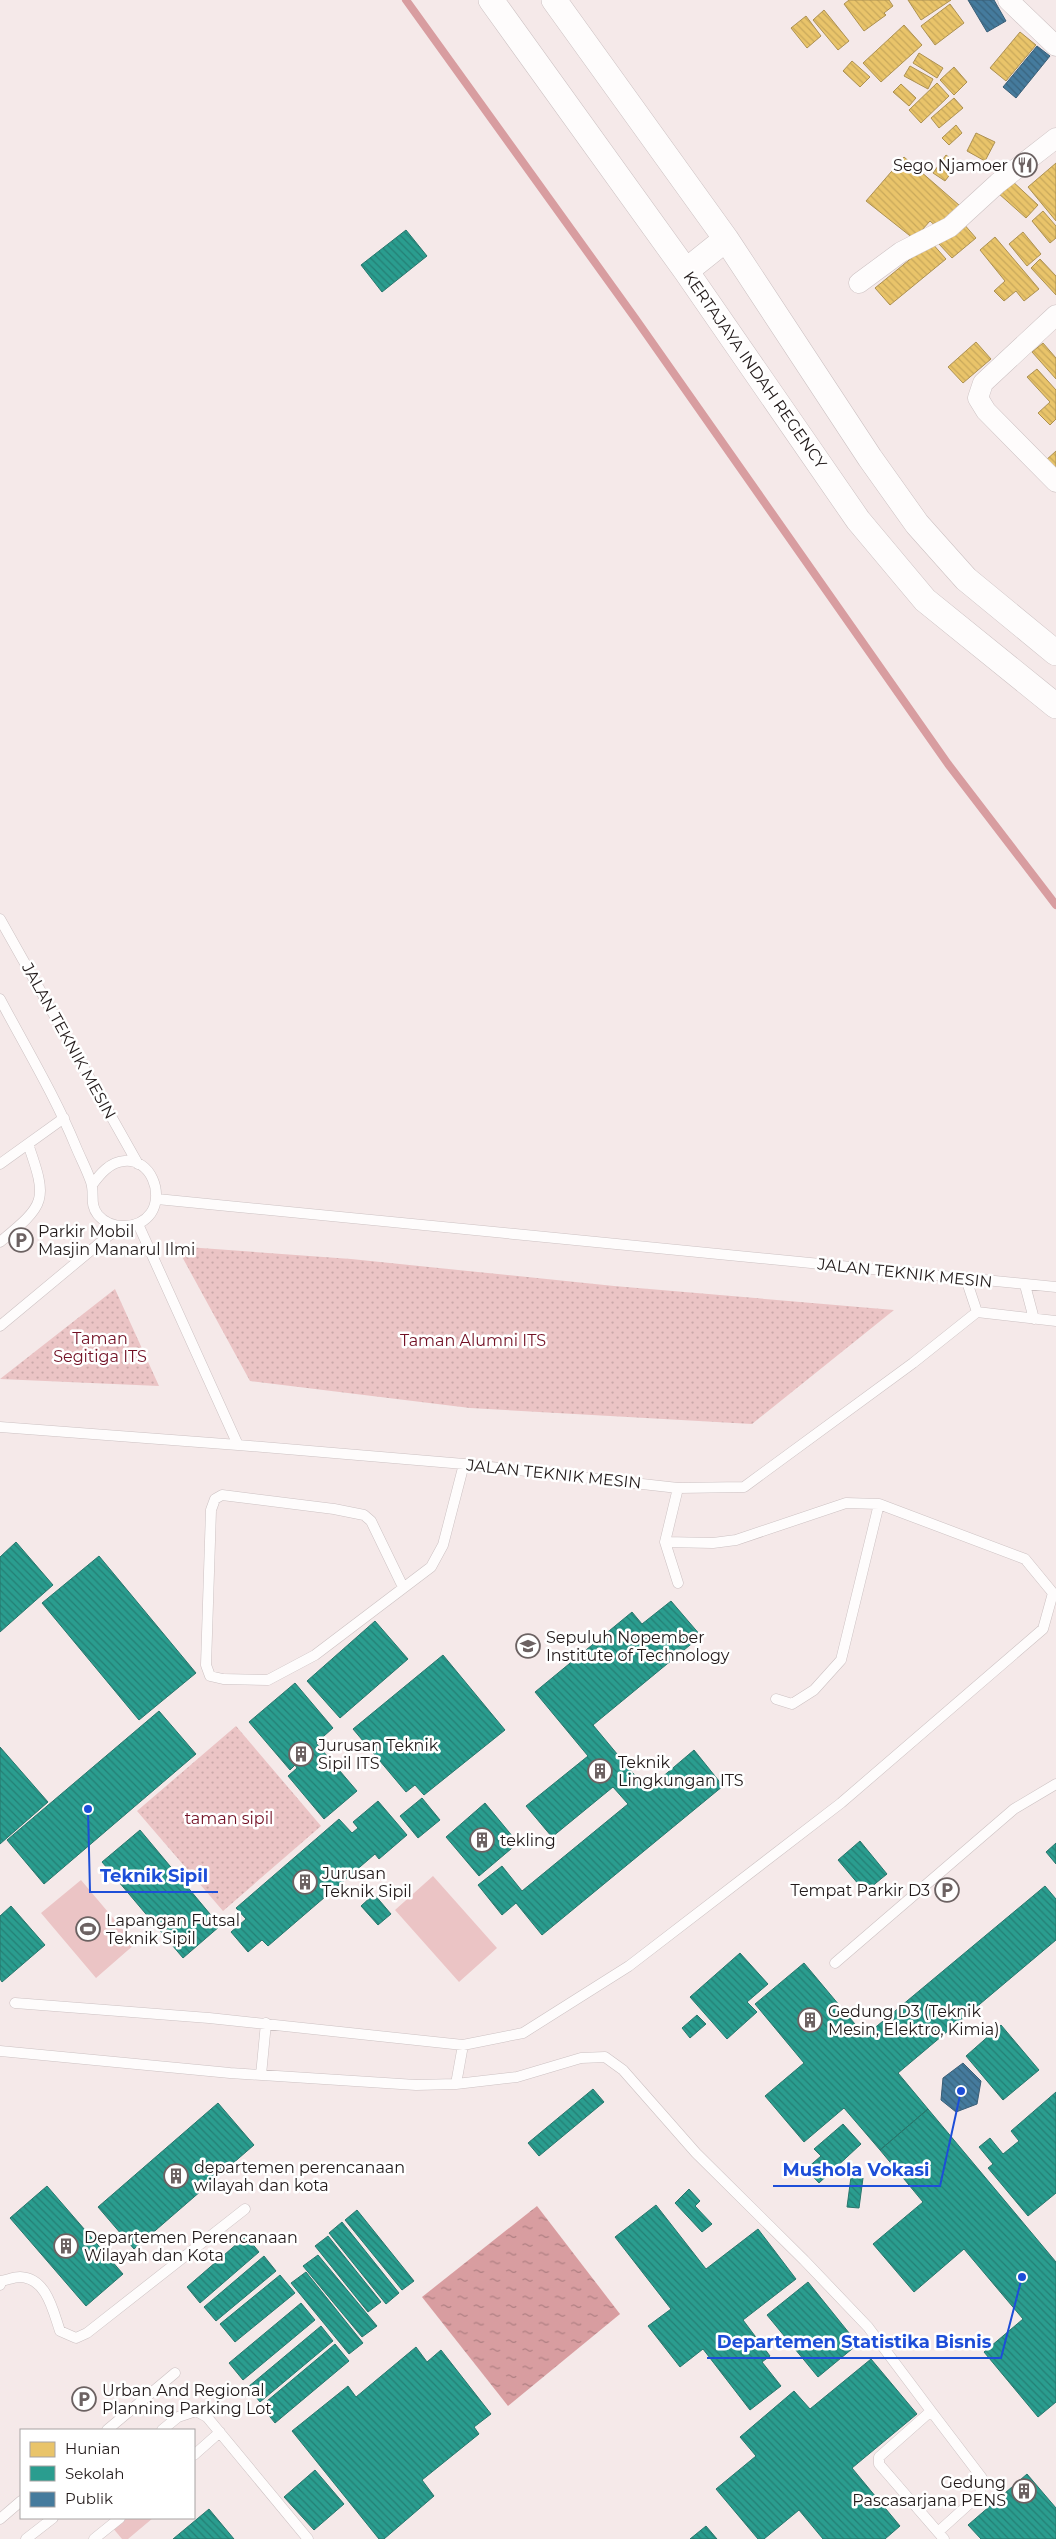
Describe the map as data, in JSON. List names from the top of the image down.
{
  "streets": {
    "street": ["KERTAJAYA INDAH REGENCY"],
    "lane": ["JALAN TEKNIK MESIN"]
  },
  "parks": ["Taman Segitiga ITS", "Taman Alumni ITS", "taman sipil"],
  "places": {
    "restaurant": ["Sego Njamoer"],
    "parking": ["Parkir Mobil Masjin Manarul Ilmi", "Tempat Parkir D3", "Urban And Regional Planning Parking Lot"],
    "school or university": ["Sepuluh Nopember Institute of Technology"],
    "building": [
      "Jurusan Teknik Sipil ITS",
      "Teknik Lingkungan ITS",
      "tekling",
      "Jurusan Teknik Sipil",
      "Gedung D3 (Teknik Mesin, Elektro, Kimia)",
      "departemen perencanaan wilayah dan kota",
      "Departemen Perencanaan Wilayah dan Kota",
      "Gedung Pascasarjana PENS"
    ],
    "other": ["Teknik Sipil", "Mushola Vokasi", "Departemen Statistika Bisnis"],
    "sports": ["Lapangan Futsal Teknik Sipil"]
  },
  "legend": ["Hunian", "Sekolah", "Publik"]
}
